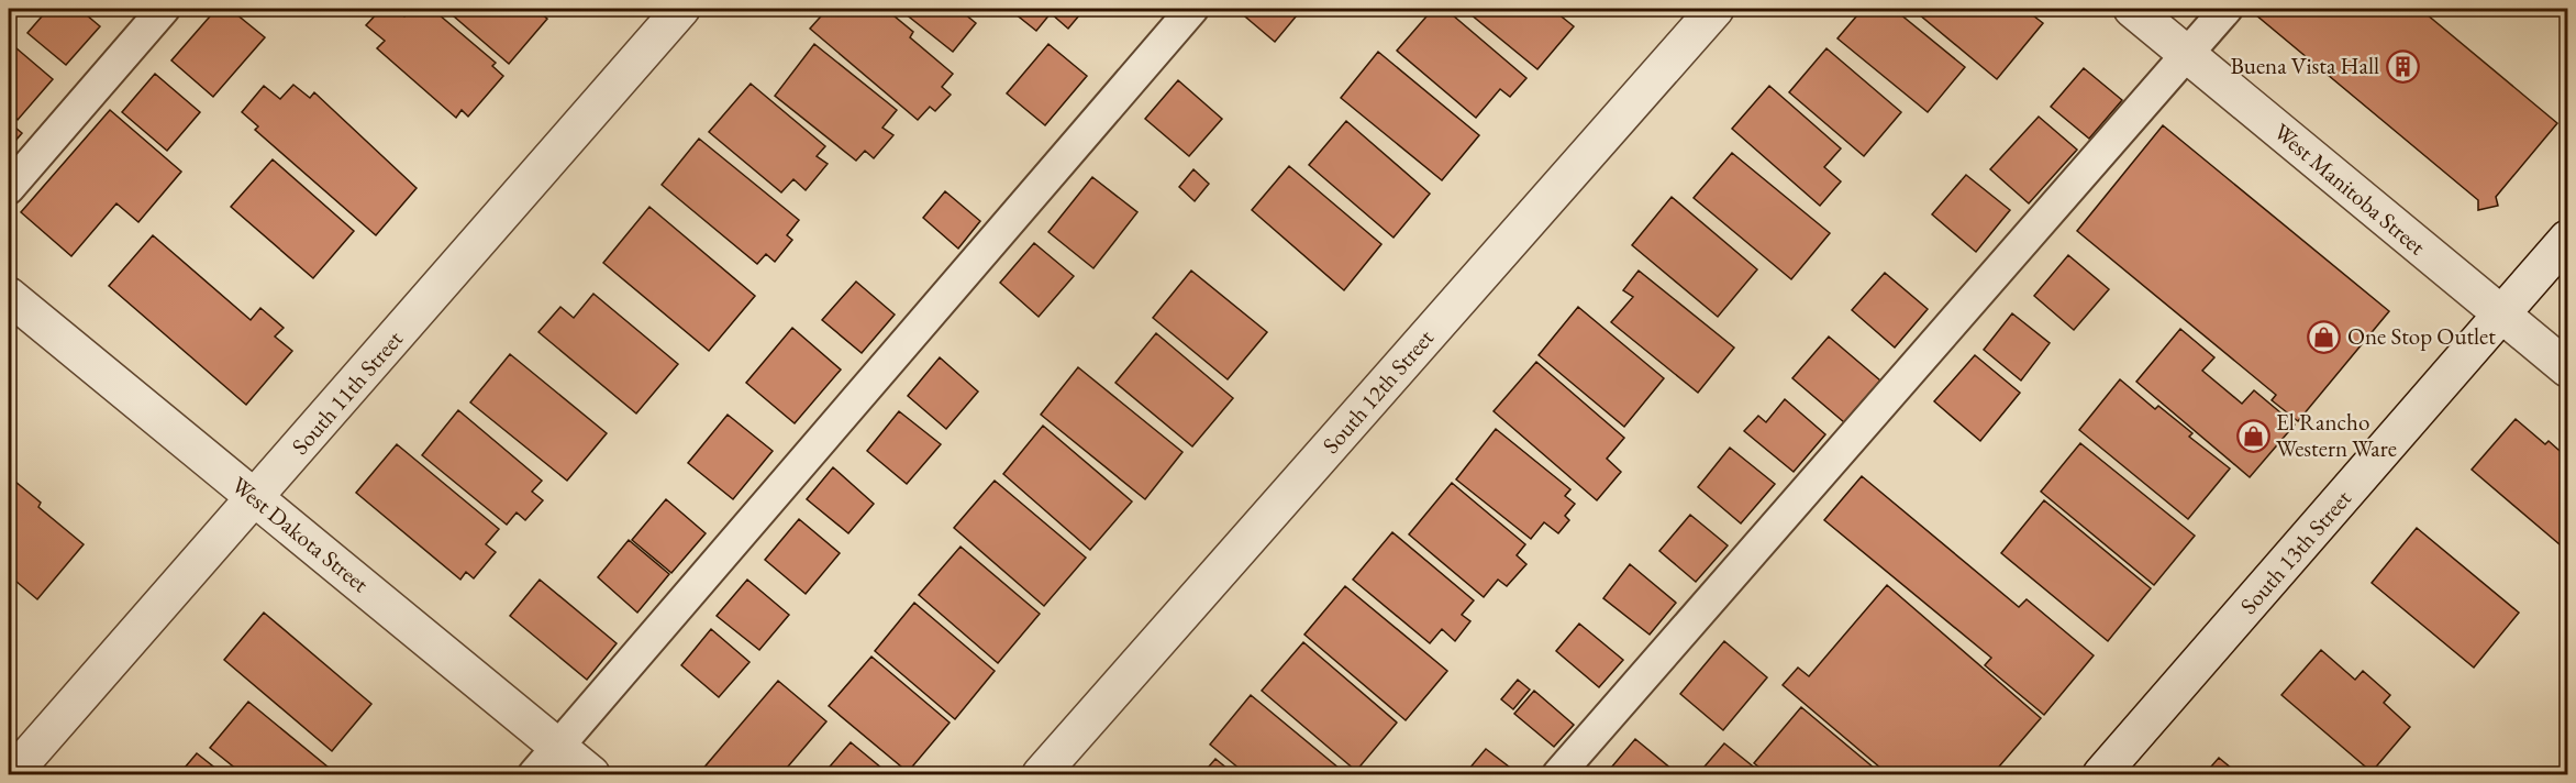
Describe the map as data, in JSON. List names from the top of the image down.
{
  "streets": {
    "street": [
      "West Manitoba Street",
      "South 12th Street",
      "South 11th Street",
      "West Dakota Street",
      "South 13th Street"
    ]
  },
  "crossings": [
    ["West Manitoba Street", "South 13th Street"],
    ["South 11th Street", "West Dakota Street"]
  ],
  "places": {
    "building": ["Buena Vista Hall"],
    "shop": ["One Stop Outlet", "El Rancho Western Ware"]
  }
}
